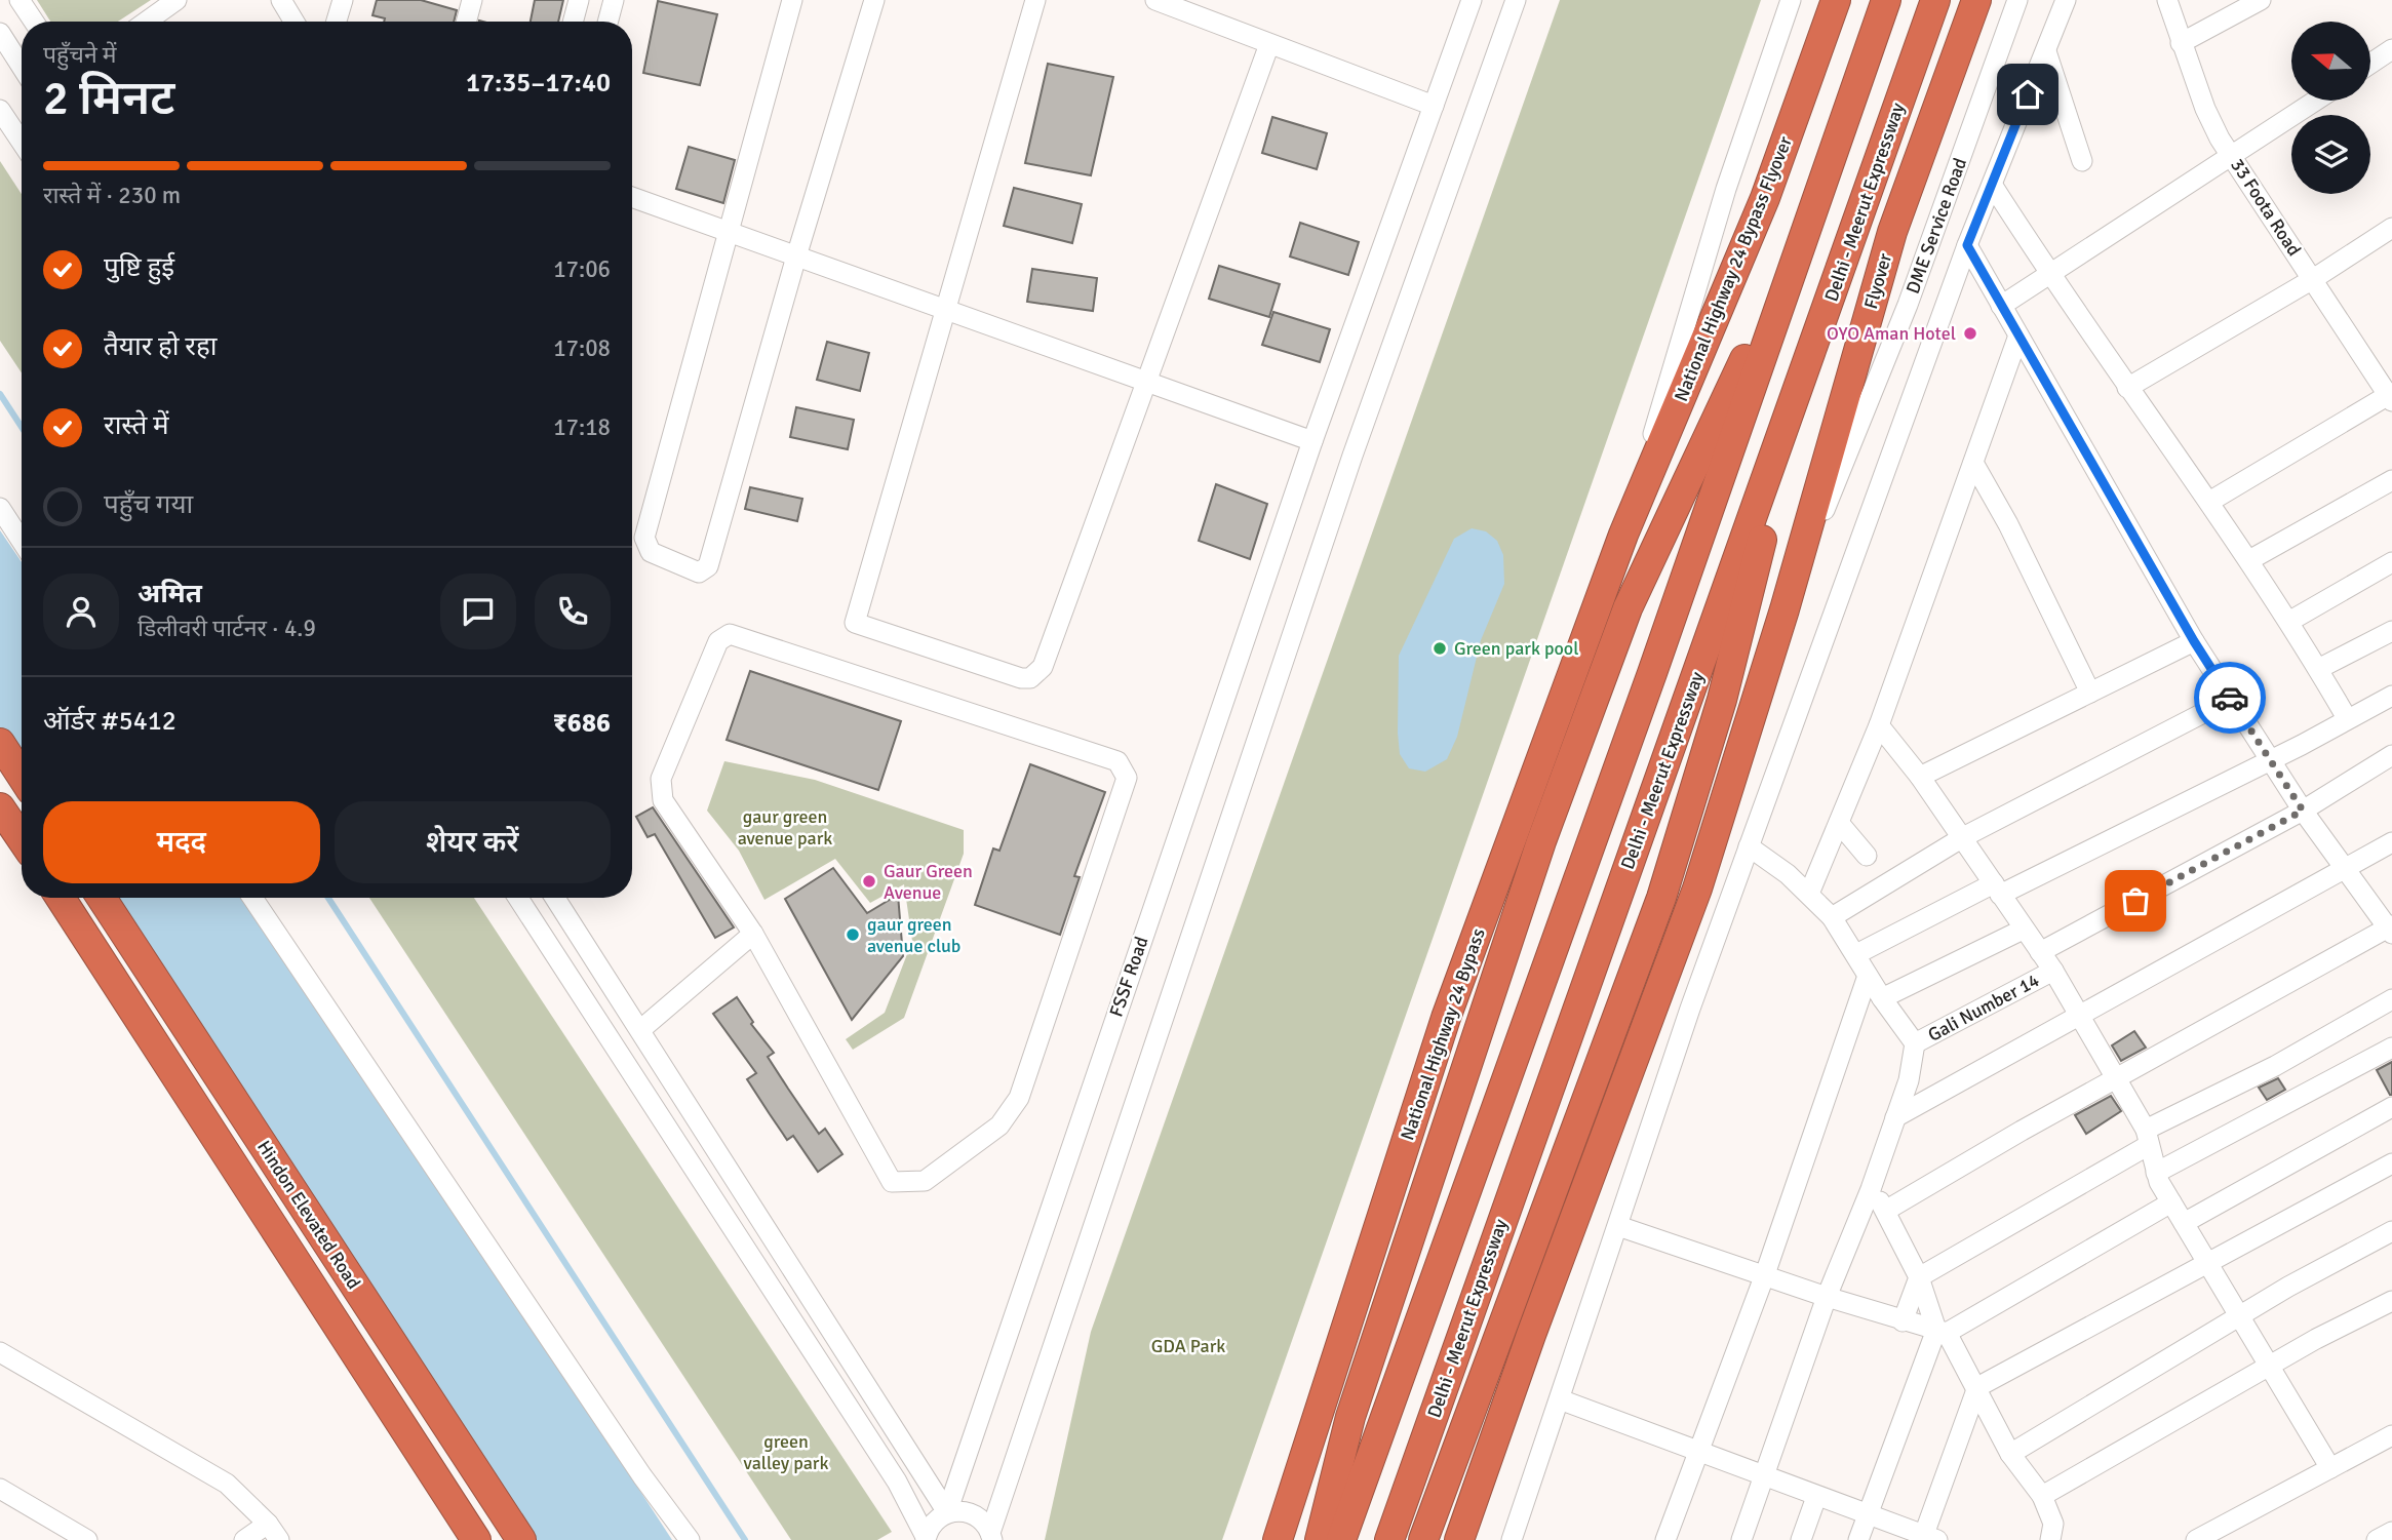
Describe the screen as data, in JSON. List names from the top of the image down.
{
  "streets": {
    "highway": [
      "Delhi - Meerut Expressway",
      "National Highway 24 Bypass Flyover",
      "Flyover",
      "National Highway 24 Bypass",
      "Hindon Elevated Road"
    ],
    "street": [
      "33 Foota Road",
      "DME Service Road",
      "FSSF Road",
      "Gali Number 14"
    ]
  },
  "crossings": [
    ["DME Service Road", "Flyover"],
    ["National Highway 24 Bypass Flyover", "National Highway 24 Bypass"]
  ],
  "parks": ["gaur green avenue park", "GDA Park", "green valley park"],
  "places": [
    "OYO Aman Hotel",
    "Green park pool",
    "Gaur Green Avenue",
    "gaur green avenue club"
  ],
  "north": "left",
  "page": {
    "heading": ["2 मिनट", "पहुँचने में", "17:35–17:40"],
    "panel": [
      "अमित",
      "डिलीवरी पार्टनर · 4.9",
      "ऑर्डर #5412",
      "₹686"
    ],
    "bar": "रास्ते में · 230 m",
    "list": [
      ["पुष्टि हुई", "17:06"],
      ["तैयार हो रहा", "17:08"],
      ["रास्ते में", "17:18"],
      "पहुँच गया"
    ],
    "buttons": ["मदद", "शेयर करें"]
  }
}
